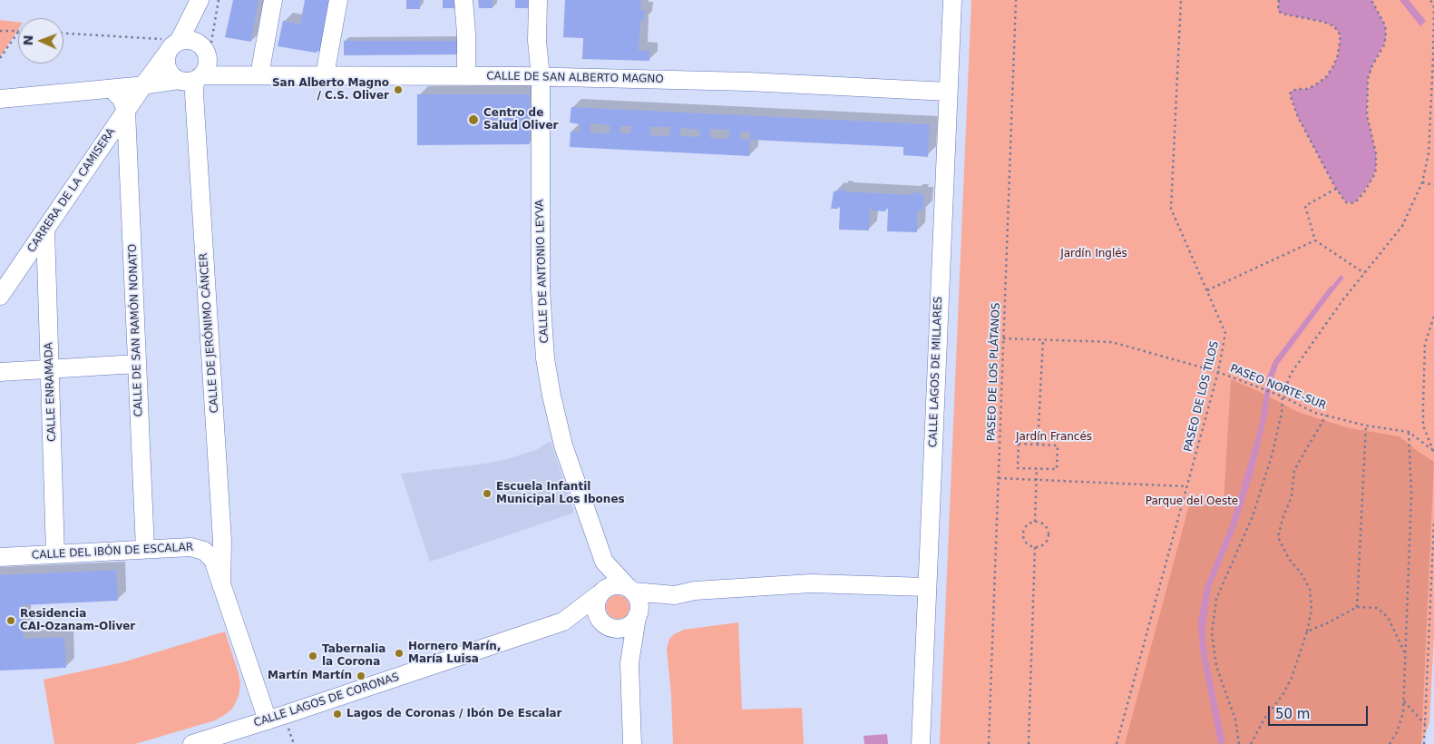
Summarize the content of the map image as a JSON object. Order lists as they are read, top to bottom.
{
  "streets": {
    "street": [
      "CALLE DE SAN ALBERTO MAGNO",
      "CARRERA DE LA CAMISERA",
      "CALLE DE ANTONIO LEYVA",
      "CALLE DE SAN RAMÓN NONATO",
      "CALLE DE JERÓNIMO CÁNCER",
      "CALLE LAGOS DE MILLARES",
      "CALLE ENRAMADA",
      "CALLE DEL IBÓN DE ESCALAR",
      "CALLE LAGOS DE CORONAS"
    ],
    "path": ["PASEO DE LOS PLÁTANOS", "PASEO NORTE-SUR", "PASEO DE LOS TILOS"]
  },
  "crossings": [
    ["CALLE DE SAN ALBERTO MAGNO", "CARRERA DE LA CAMISERA"],
    ["CALLE DE SAN ALBERTO MAGNO", "CALLE DE ANTONIO LEYVA"],
    ["CALLE DE SAN ALBERTO MAGNO", "CALLE DE JERÓNIMO CÁNCER"],
    ["CALLE DE SAN ALBERTO MAGNO", "CALLE LAGOS DE MILLARES"],
    ["CARRERA DE LA CAMISERA", "CALLE DE SAN RAMÓN NONATO"],
    ["CARRERA DE LA CAMISERA", "CALLE DE JERÓNIMO CÁNCER"],
    ["CARRERA DE LA CAMISERA", "CALLE ENRAMADA"],
    ["CALLE DE ANTONIO LEYVA", "CALLE LAGOS DE CORONAS"],
    ["CALLE DE SAN RAMÓN NONATO", "CALLE DEL IBÓN DE ESCALAR"],
    ["CALLE DE JERÓNIMO CÁNCER", "CALLE DEL IBÓN DE ESCALAR"],
    ["PASEO DE LOS PLÁTANOS", "PASEO NORTE-SUR"],
    ["PASEO NORTE-SUR", "PASEO DE LOS TILOS"],
    ["CALLE ENRAMADA", "CALLE DEL IBÓN DE ESCALAR"],
    ["CALLE DEL IBÓN DE ESCALAR", "CALLE LAGOS DE CORONAS"]
  ],
  "parks": ["Jardín Inglés", "Jardín Francés", "Parque del Oeste"],
  "places": [
    "San Alberto Magno / C.S. Oliver",
    "Centro de Salud Oliver",
    "Escuela Infantil Municipal Los Ibones",
    "Residencia CAI-Ozanam-Oliver",
    "Hornero Marín, María Luisa",
    "Tabernalia la Corona",
    "Martín Martín",
    "Lagos de Coronas / Ibón De Escalar"
  ],
  "scale_bar": "50 m",
  "north": "left"
}
